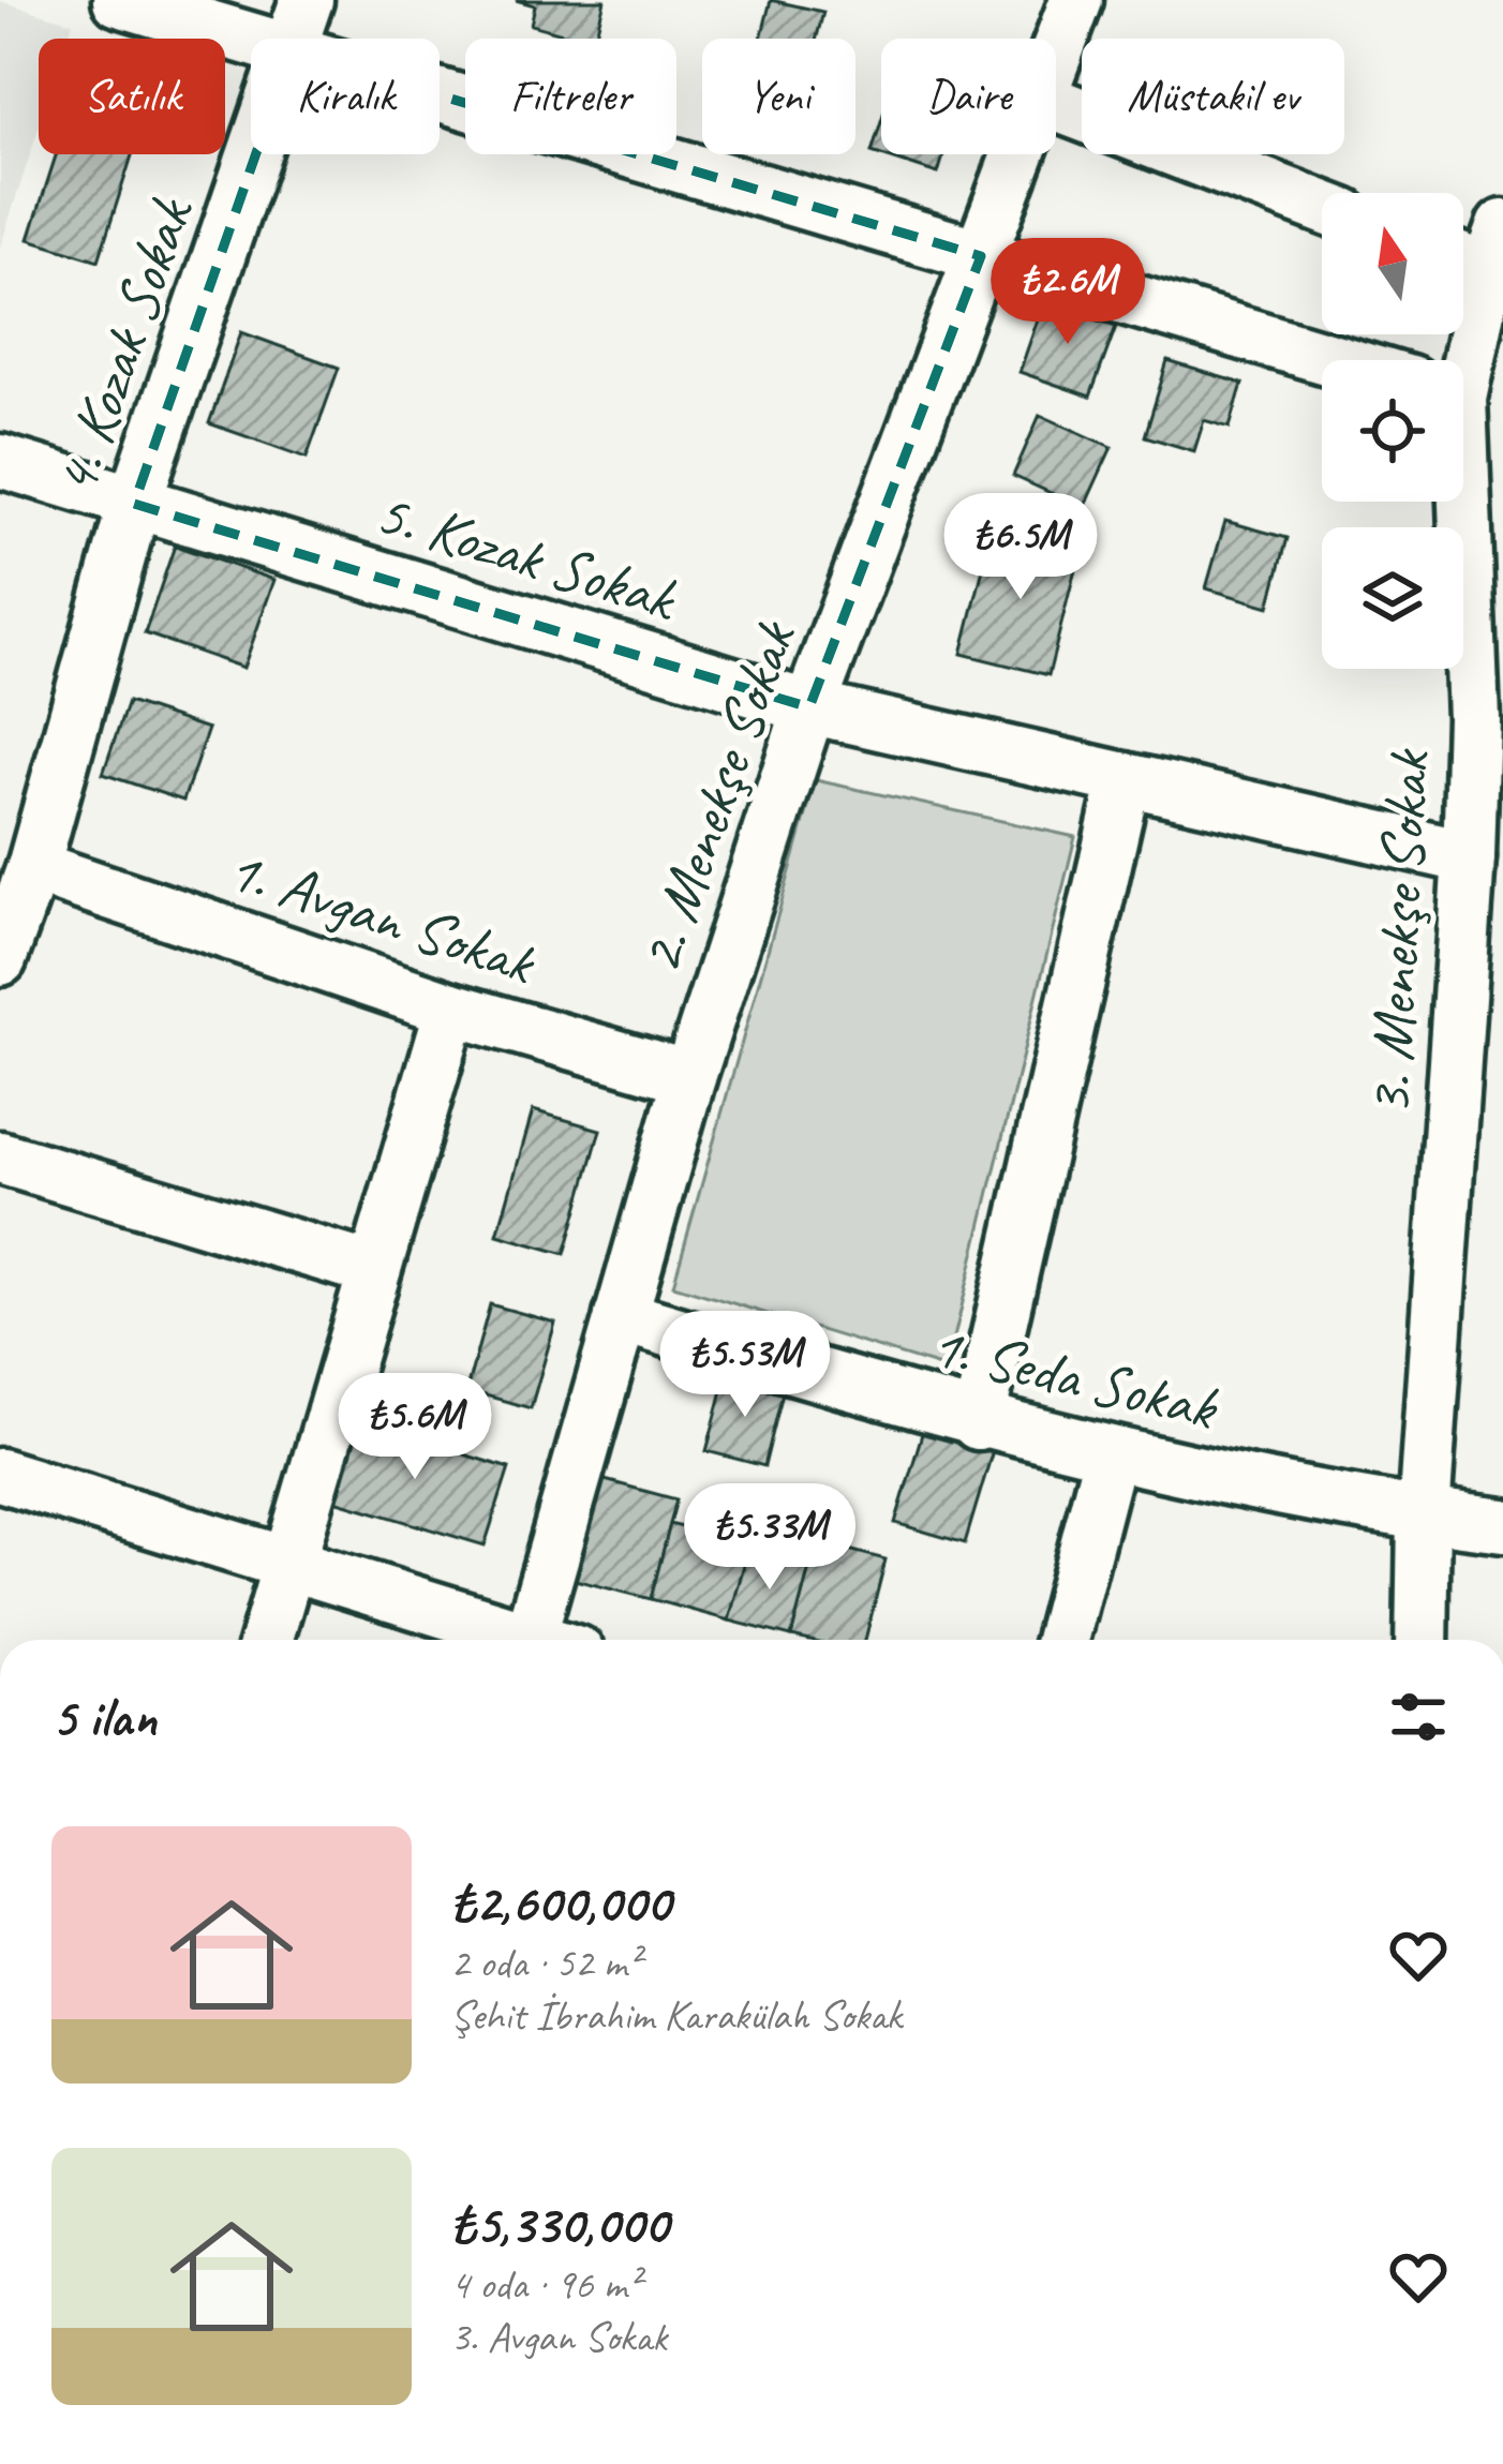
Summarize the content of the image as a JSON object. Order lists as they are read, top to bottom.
{
  "streets": {
    "street": [
      "4. Kozak Sokak",
      "5. Kozak Sokak",
      "2. Menekşe Sokak",
      "1. Avgan Sokak",
      "3. Menekşe Sokak",
      "1. Seda Sokak"
    ]
  },
  "crossings": [
    ["4. Kozak Sokak", "5. Kozak Sokak"],
    ["4. Kozak Sokak", "1. Avgan Sokak"],
    ["5. Kozak Sokak", "2. Menekşe Sokak"],
    ["5. Kozak Sokak", "3. Menekşe Sokak"],
    ["2. Menekşe Sokak", "1. Avgan Sokak"],
    ["2. Menekşe Sokak", "1. Seda Sokak"],
    ["3. Menekşe Sokak", "1. Seda Sokak"]
  ],
  "north": "top",
  "page": {
    "chip": [
      "Satılık",
      "Kiralık",
      "Filtreler",
      "Yeni",
      "Daire",
      "Müstakil ev"
    ],
    "price": [
      "₺2.6M",
      "₺6.5M",
      "₺5.53M",
      "₺5.6M",
      "₺5.33M"
    ],
    "heading": "5 ilan",
    "list": [
      {
        "name": "₺2,600,000",
        "note": "2 oda · 52 m² · Şehit İbrahim Karakülah Sokak"
      },
      {
        "name": "₺5,330,000",
        "note": "4 oda · 96 m² · 3. Avgan Sokak"
      }
    ]
  }
}
